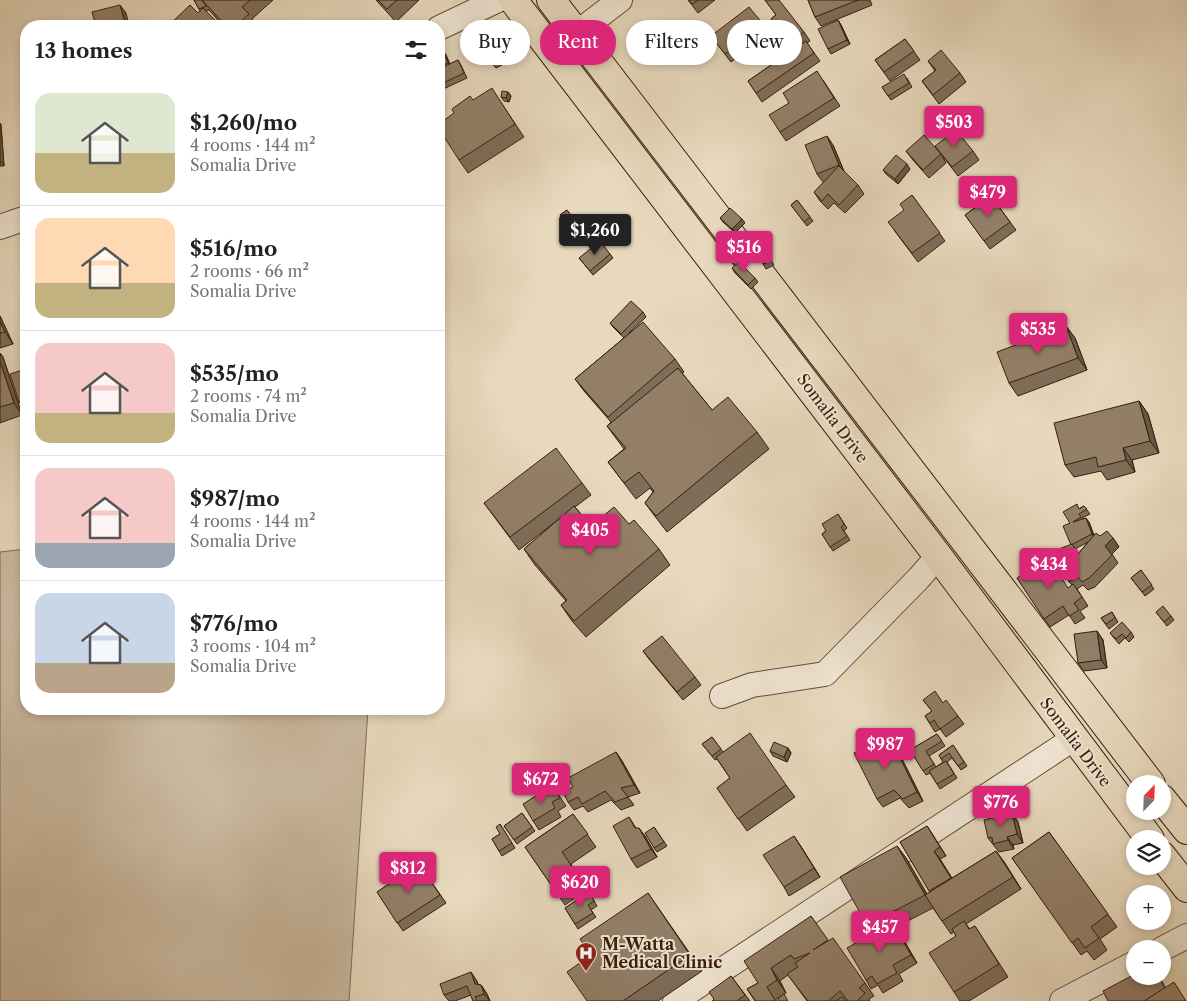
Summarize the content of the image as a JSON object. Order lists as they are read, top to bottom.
{
  "streets": {
    "main road": ["Somalia Drive"]
  },
  "places": {
    "hospital": ["M-Watta Medical Clinic"]
  },
  "north": "top right",
  "page": {
    "chip": [
      "Buy",
      "Rent",
      "Filters",
      "New"
    ],
    "heading": "13 homes",
    "list": [
      {
        "name": "$1,260/mo",
        "note": "4 rooms · 144 m² · Somalia Drive"
      },
      {
        "name": "$516/mo",
        "note": "2 rooms · 66 m² · Somalia Drive"
      },
      {
        "name": "$535/mo",
        "note": "2 rooms · 74 m² · Somalia Drive"
      },
      {
        "name": "$987/mo",
        "note": "4 rooms · 144 m² · Somalia Drive"
      },
      {
        "name": "$776/mo",
        "note": "3 rooms · 104 m² · Somalia Drive"
      }
    ],
    "price": [
      "$503",
      "$479",
      "$1,260",
      "$516",
      "$535",
      "$405",
      "$434",
      "$987",
      "$672",
      "$776",
      "$812",
      "$620",
      "$457"
    ],
    "map_buttons": ["+", "−"]
  }
}
